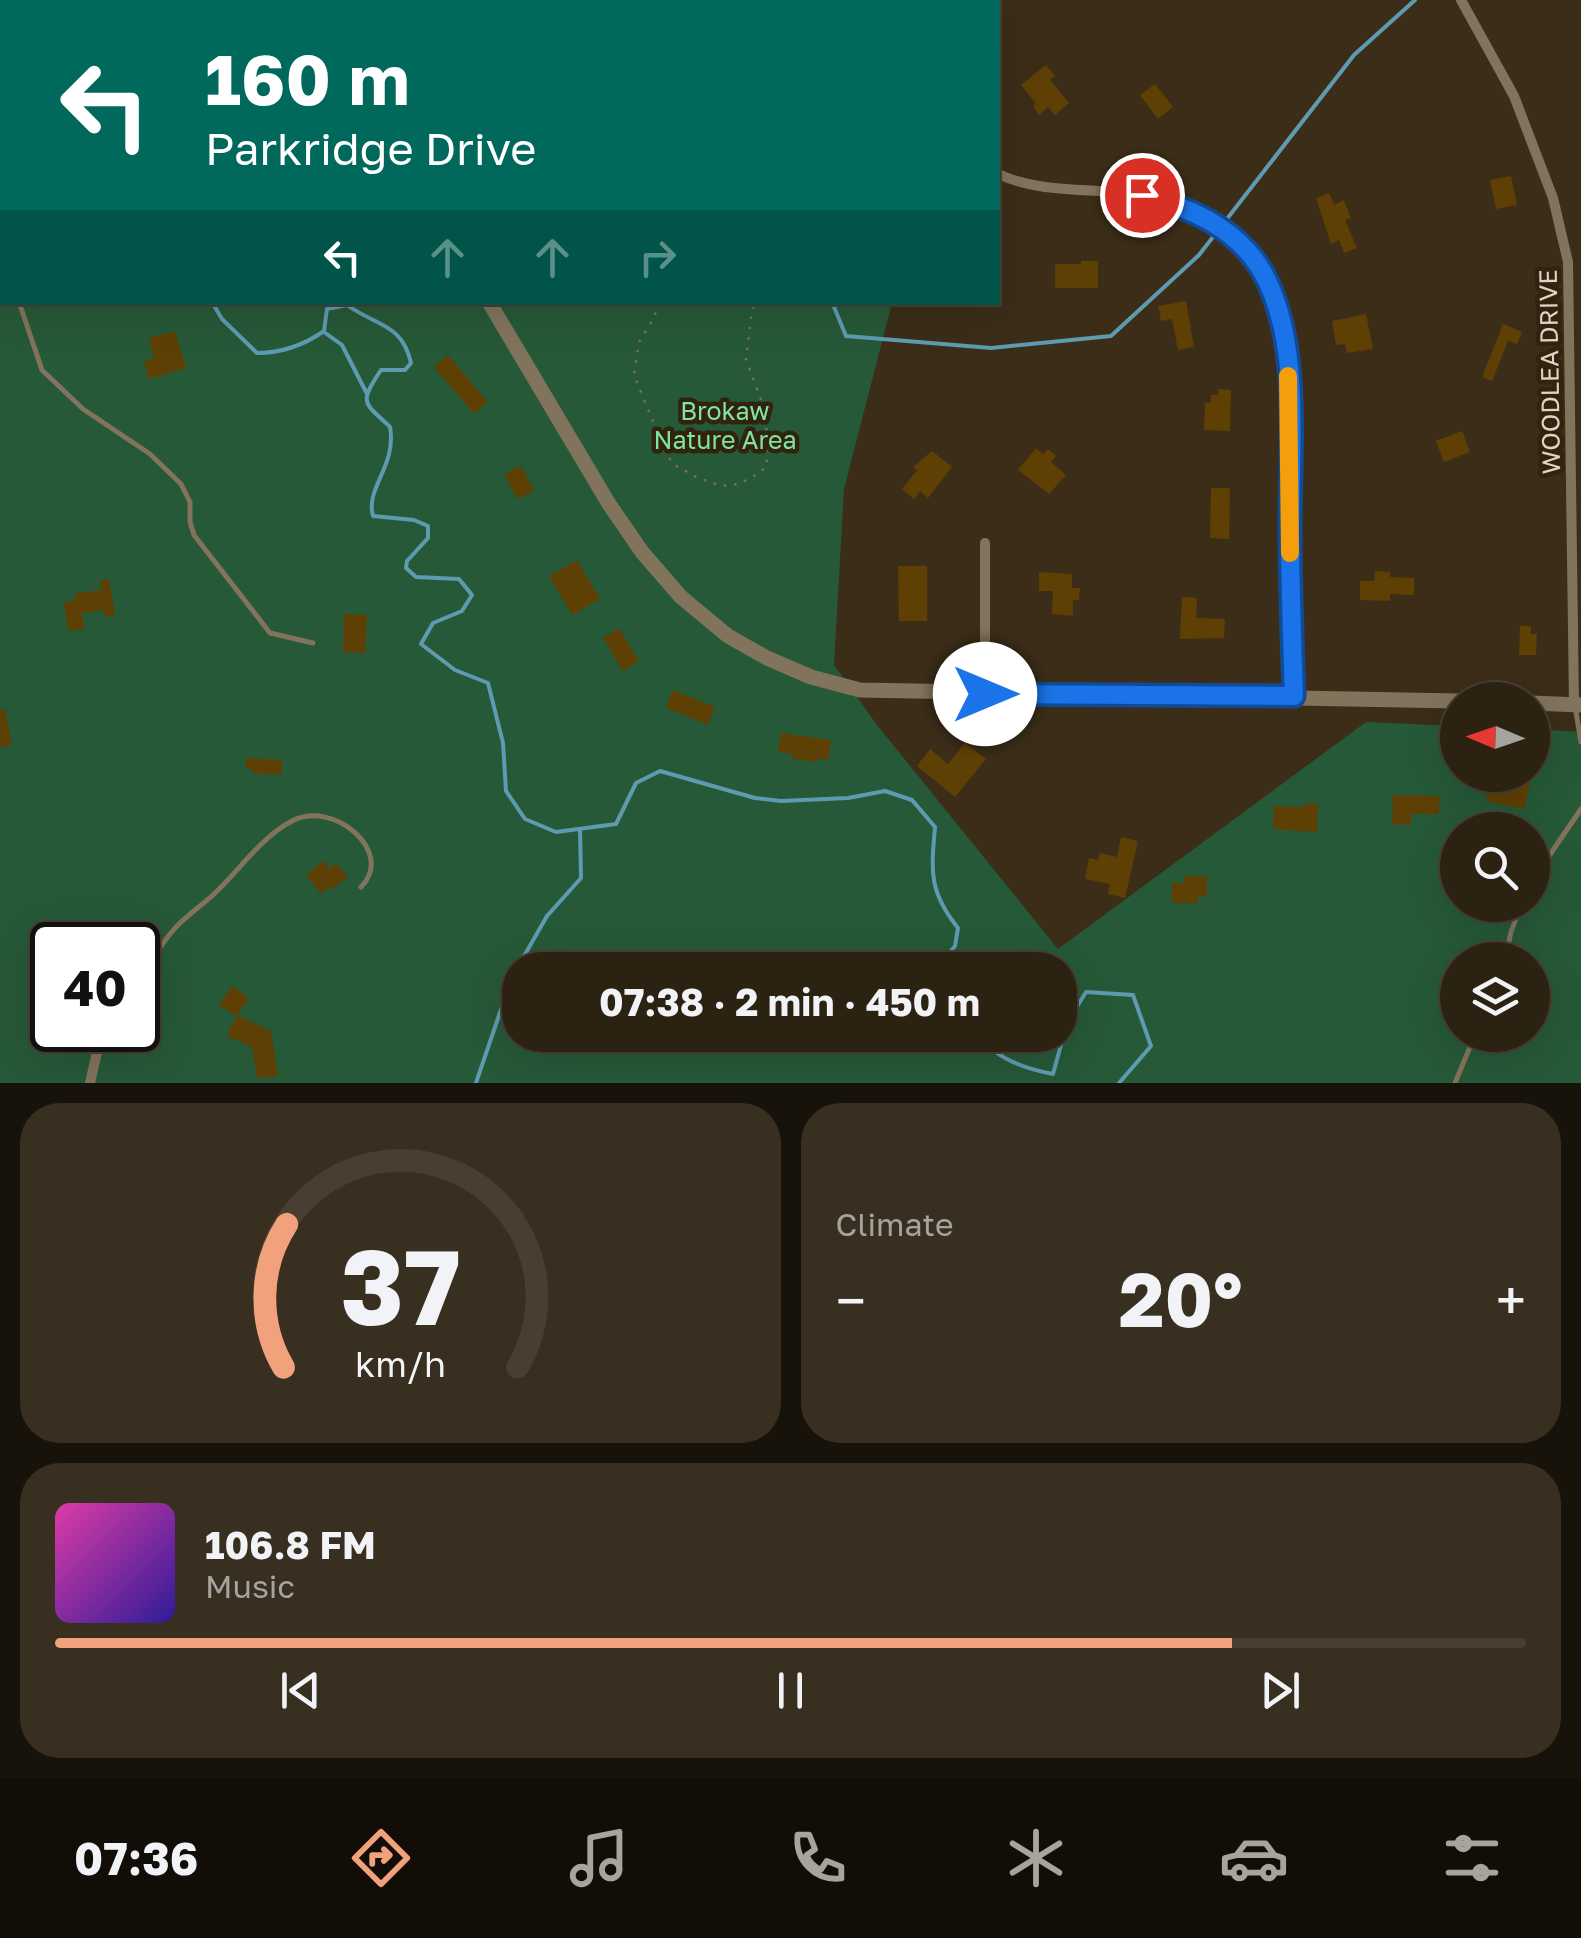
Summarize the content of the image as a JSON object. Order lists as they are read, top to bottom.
{
  "streets": {
    "street": ["WOODLEA DRIVE"]
  },
  "parks": ["Brokaw Nature Area"],
  "north": "left",
  "page": {
    "turn": ["160 m", "Parkridge Drive"],
    "limit": "40",
    "trip": "07:38 · 2 min · 450 m",
    "tile": "Climate",
    "heat": ["−", "20°", "+"],
    "song": ["106.8 FM", "Music"],
    "tabs": "07:36",
    "gauge": ["37", "km/h"]
  }
}
